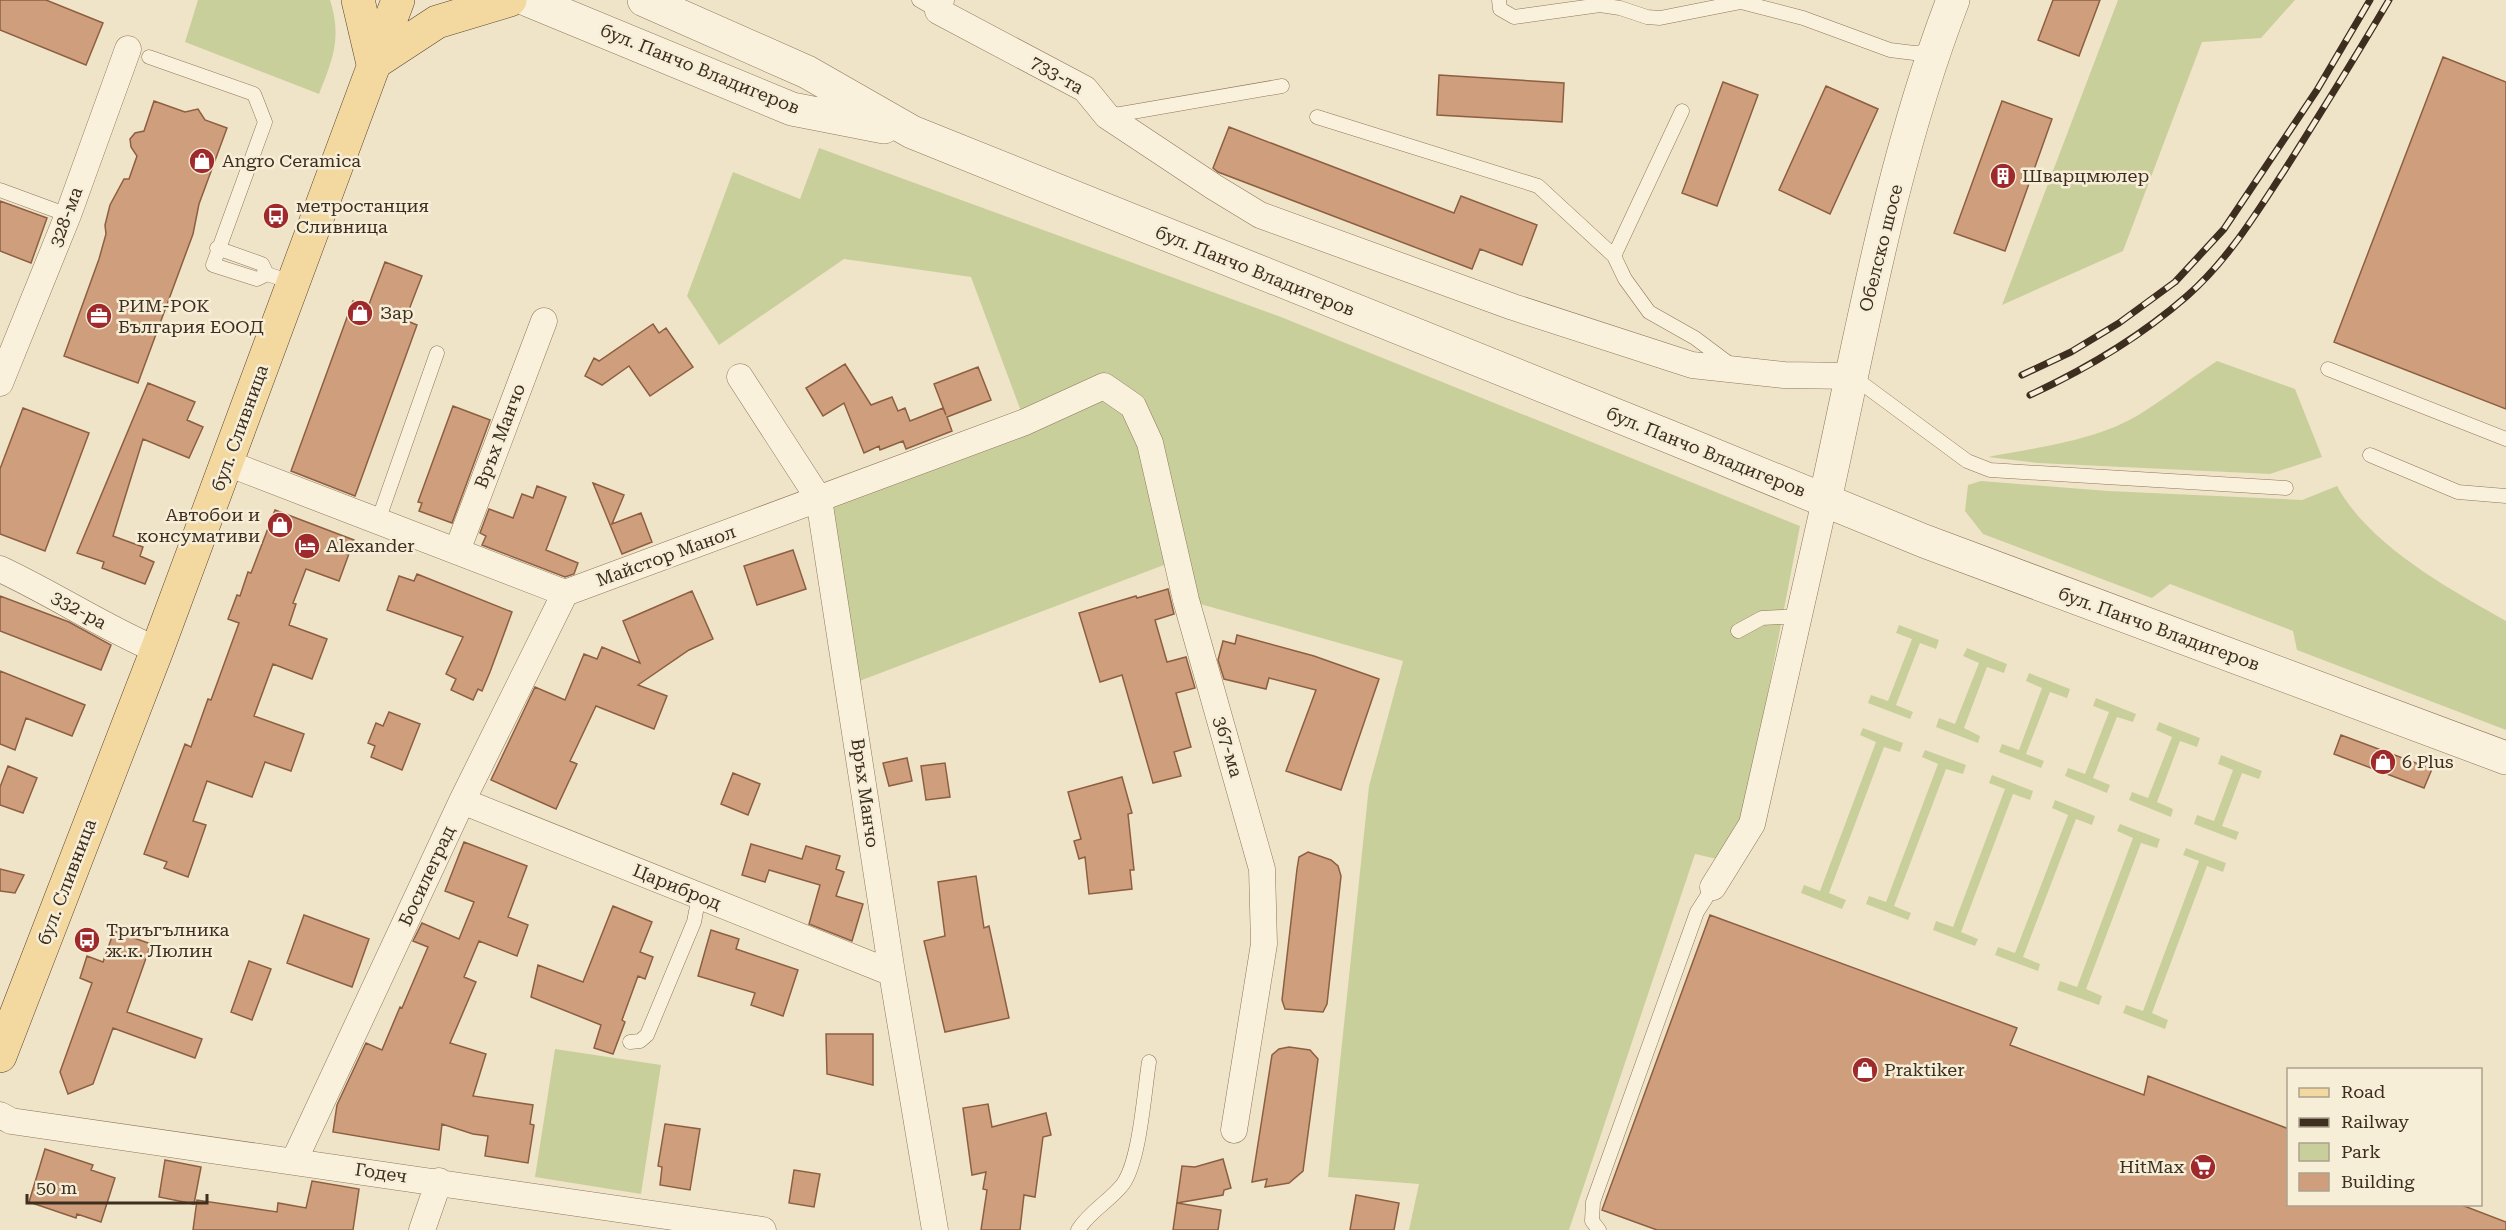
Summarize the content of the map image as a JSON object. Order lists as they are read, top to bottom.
{
  "streets": {
    "main road": ["бул. Сливница"],
    "street": [
      "бул. Панчо Владигеров",
      "733-та",
      "328-ма",
      "Обелско шосе",
      "Връх Манчо",
      "Майстор Манол",
      "332-ра",
      "367-ма",
      "Босилеград",
      "Цариброд",
      "Годеч"
    ]
  },
  "crossings": [
    ["бул. Панчо Владигеров", "Обелско шосе"],
    ["733-та", "Обелско шосе"],
    ["бул. Сливница", "332-ра"],
    ["Връх Манчо", "Майстор Манол"],
    ["Връх Манчо", "Цариброд"],
    ["Майстор Манол", "367-ма"],
    ["Майстор Манол", "Босилеград"],
    ["Босилеград", "Цариброд"],
    ["Босилеград", "Годеч"]
  ],
  "places": {
    "shop": [
      "Angro Ceramica",
      "Зар",
      "Автобои и консумативи",
      "6 Plus",
      "Praktiker"
    ],
    "building": ["Шварцмюлер"],
    "bus stop": ["метростанция Сливница", "Триъгълника ж.к. Люлин"],
    "office": ["РИМ-РОК България ЕООД"],
    "hotel": ["Alexander"],
    "supermarket": ["HitMax"]
  },
  "legend": [
    "Road",
    "Railway",
    "Park",
    "Building"
  ],
  "scale_bar": "50 m"
}
